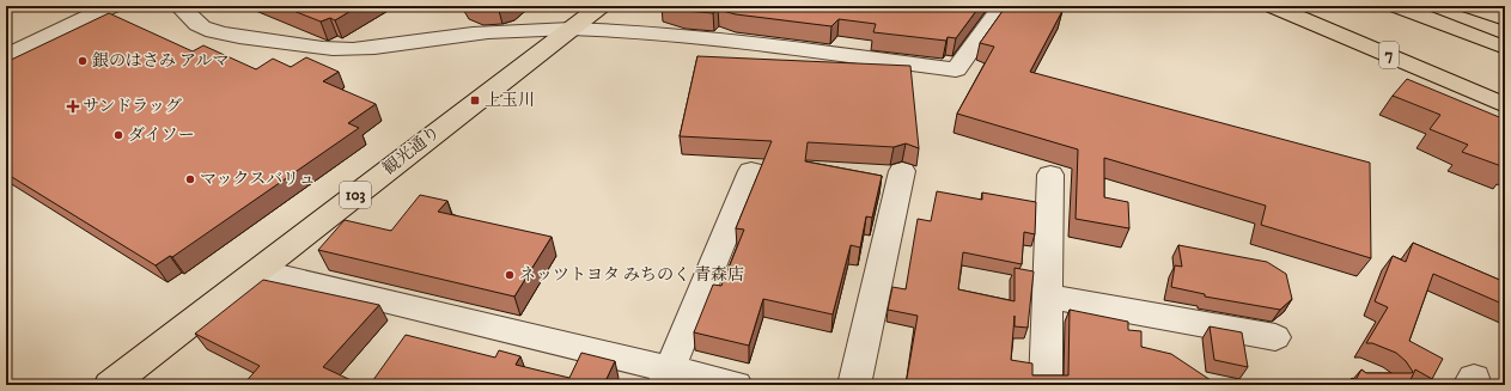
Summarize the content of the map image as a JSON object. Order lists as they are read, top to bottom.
{
  "streets": {
    "highway": ["7", "観光通り", "103"]
  },
  "places": {
    "other": [
      "銀のはさみ アルマ",
      "ダイソー",
      "マックスバリュ",
      "ネッツトヨタ みちのく 青森店"
    ],
    "transit": ["上玉川"],
    "health": ["サンドラッグ"]
  }
}
